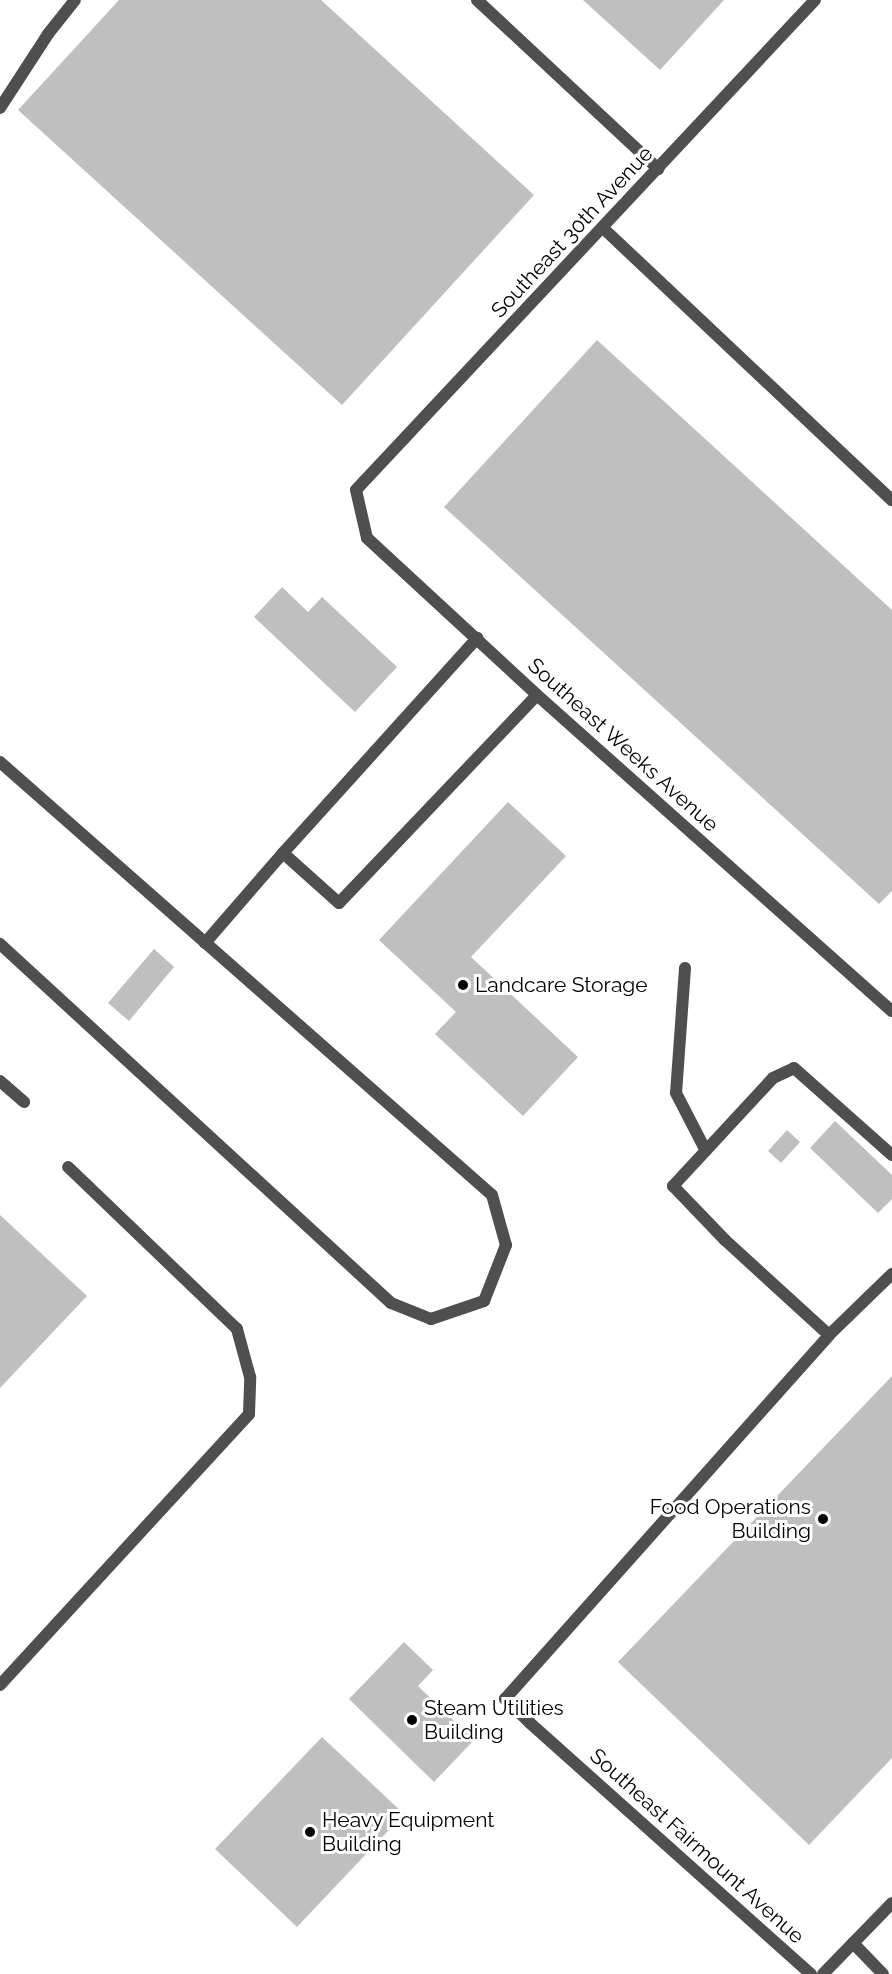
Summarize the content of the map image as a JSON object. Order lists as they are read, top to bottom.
{
  "streets": {
    "street": ["Southeast 30th Avenue", "Southeast Weeks Avenue", "Southeast Fairmount Avenue"]
  },
  "crossings": [
    ["Southeast 30th Avenue", "Southeast Weeks Avenue"]
  ],
  "places": [
    "Landcare Storage",
    "Food Operations Building",
    "Steam Utilities Building",
    "Heavy Equipment Building"
  ]
}
